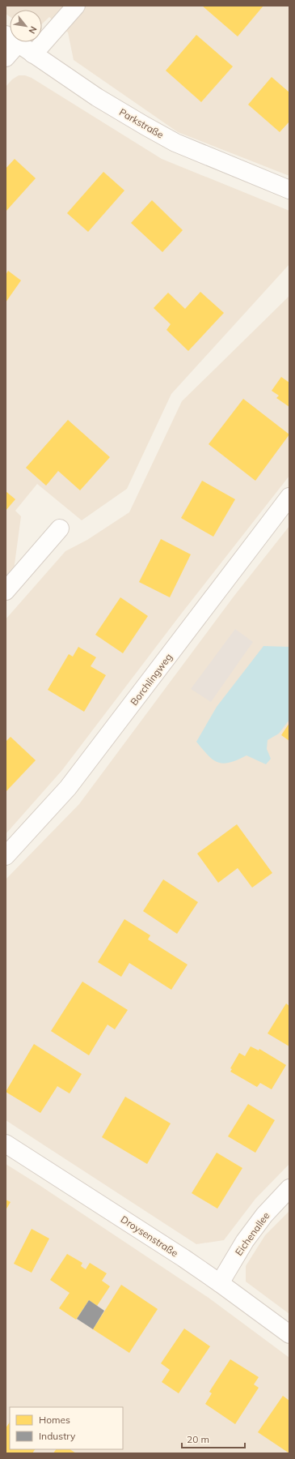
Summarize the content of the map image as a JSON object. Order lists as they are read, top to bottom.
{
  "streets": {
    "street": [
      "Parkstraße",
      "Borchlingweg",
      "Eichenallee",
      "Droysenstraße"
    ]
  },
  "crossings": [
    ["Eichenallee", "Droysenstraße"]
  ],
  "legend": ["Homes", "Industry"],
  "scale_bar": "20 m",
  "north": "bottom right"
}
